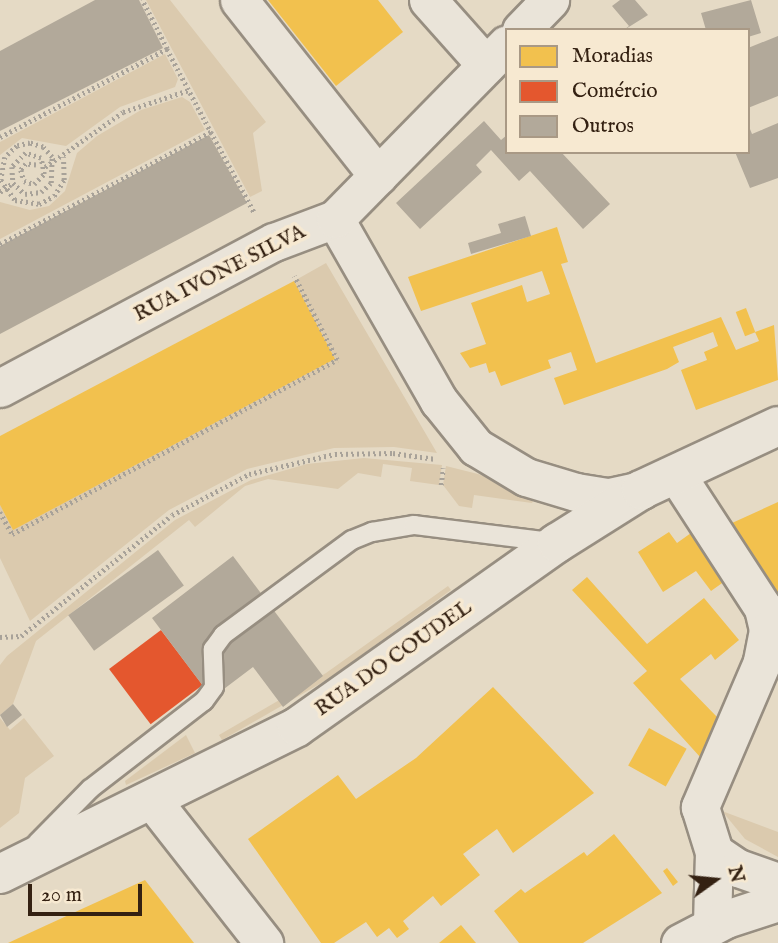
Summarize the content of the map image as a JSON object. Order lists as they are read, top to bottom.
{
  "streets": {
    "street": ["RUA IVONE SILVA", "RUA DO COUDEL"]
  },
  "legend": ["Moradias", "Comércio", "Outros"],
  "scale_bar": "20 m",
  "north": "right"
}
